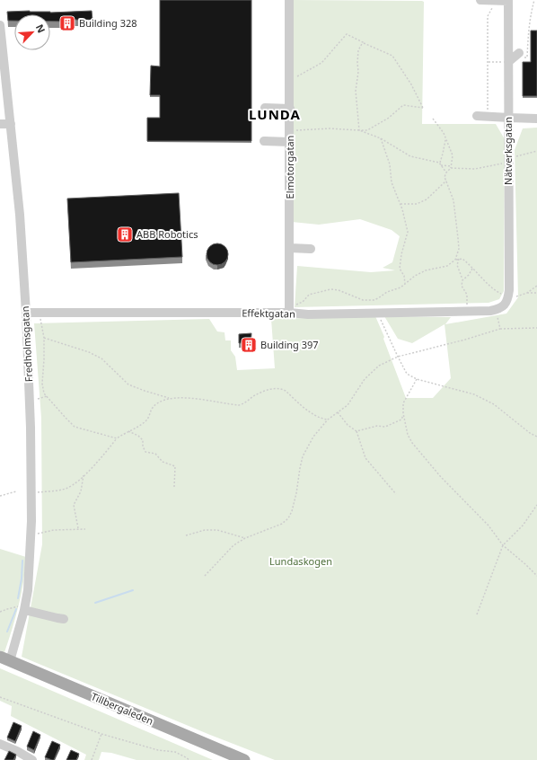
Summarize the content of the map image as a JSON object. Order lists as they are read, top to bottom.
{
  "streets": {
    "main road": ["Tillbergaleden"],
    "street": [
      "Nätverksgatan",
      "Elmotorgatan",
      "Effektgatan",
      "Fredholmsgatan"
    ]
  },
  "crossings": [
    ["Elmotorgatan", "Effektgatan"],
    ["Effektgatan", "Fredholmsgatan"],
    ["Fredholmsgatan", "Tillbergaleden"]
  ],
  "districts": ["LUNDA"],
  "parks": ["Lundaskogen"],
  "places": {
    "building": ["Building 328", "ABB Robotics", "Building 397"]
  },
  "north": "top right"
}
